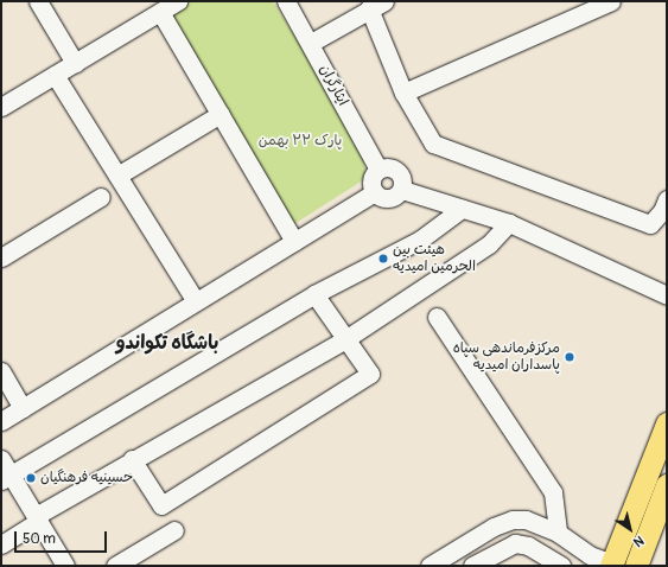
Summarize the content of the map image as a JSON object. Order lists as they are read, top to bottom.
{
  "streets": {
    "street": ["ایثارگران"]
  },
  "districts": ["باشگاه تکواندو"],
  "parks": ["پارک ۲۲ بهمن"],
  "places": ["هیئت بین الحرمین امیدیه", "مرکزفرماندهی سپاه پاسداران امیدیه", "حسینیه فرهنگیان"],
  "scale_bar": "50 m",
  "north": "bottom right"
}
